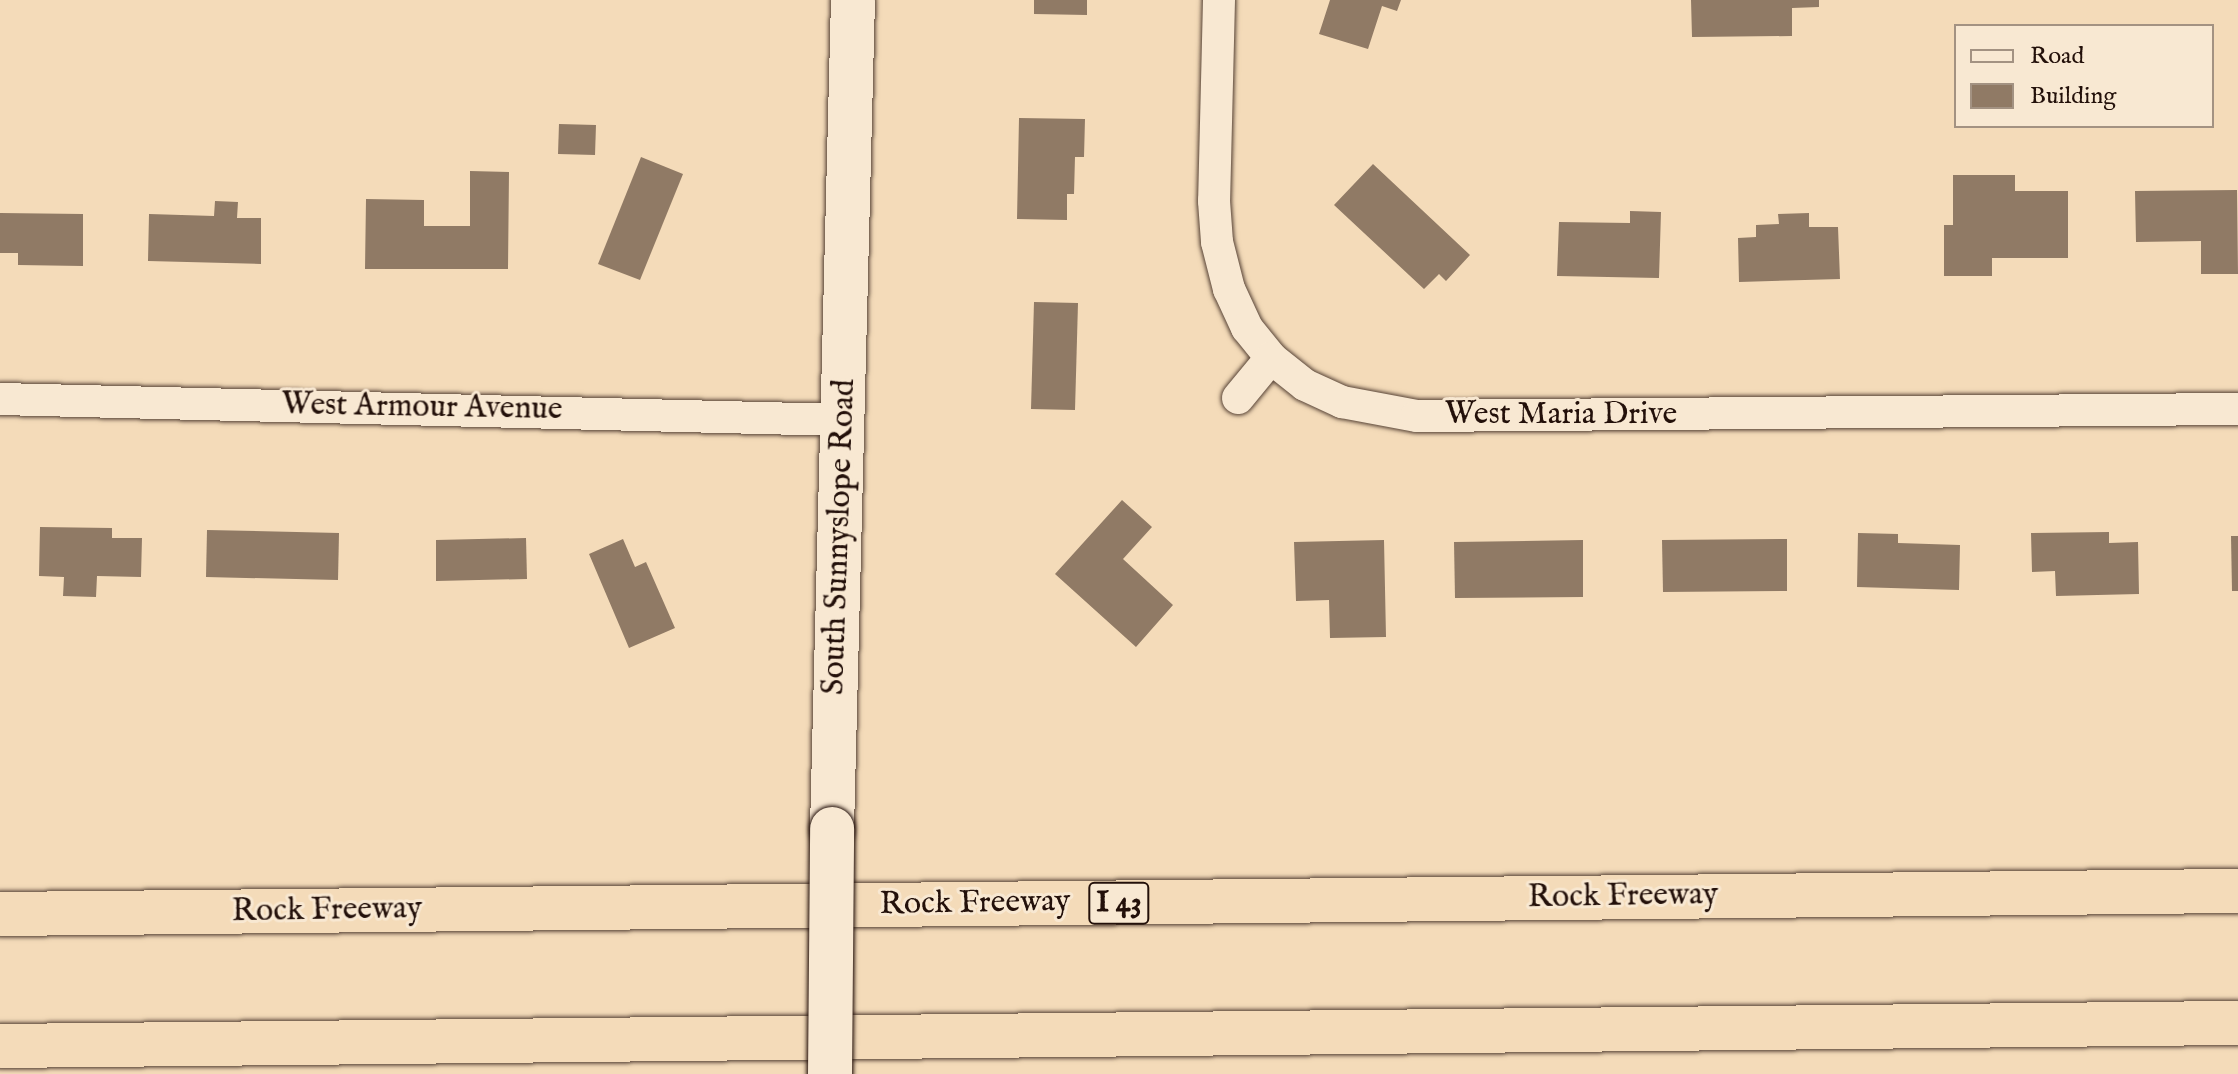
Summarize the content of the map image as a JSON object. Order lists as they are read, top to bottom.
{
  "streets": {
    "highway": ["Rock Freeway", "I 43"],
    "street": ["West Armour Avenue", "West Maria Drive", "South Sunnyslope Road"]
  },
  "crossings": [
    ["West Armour Avenue", "South Sunnyslope Road"]
  ],
  "legend": ["Road", "Building"]
}
